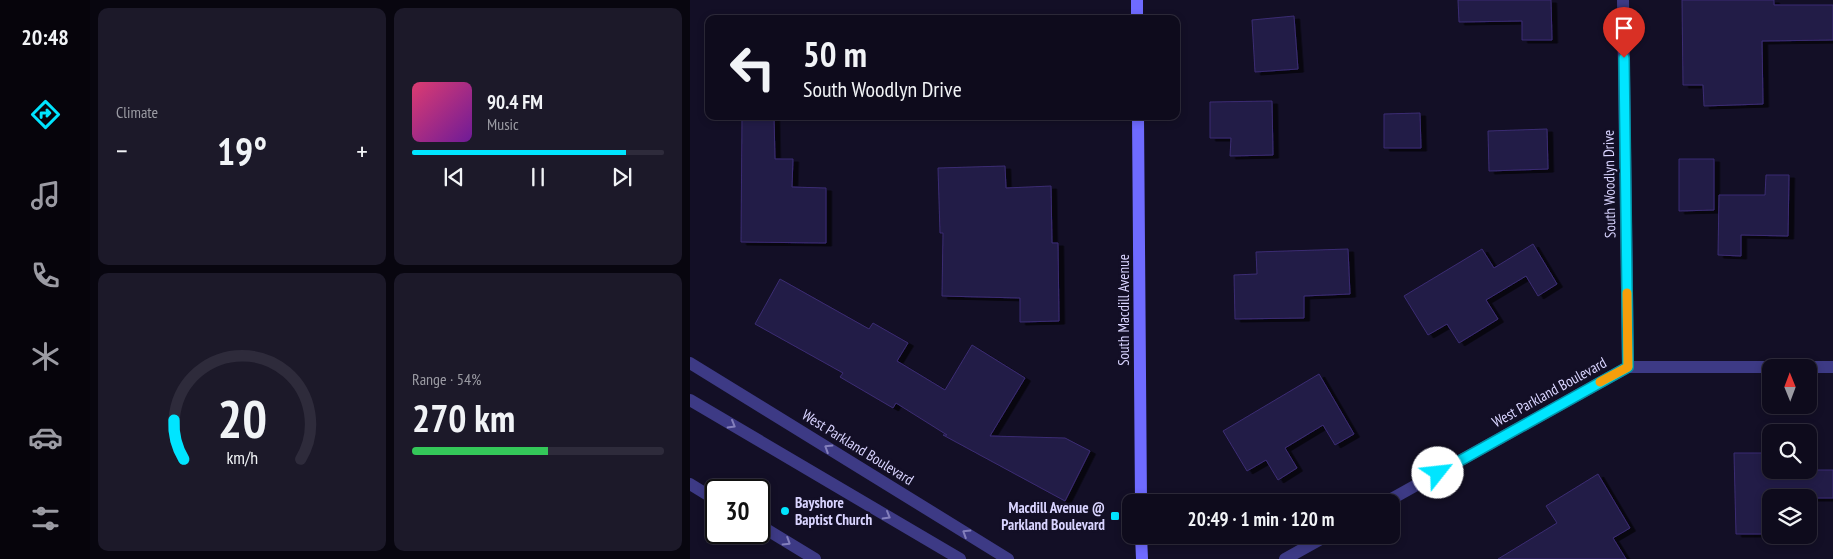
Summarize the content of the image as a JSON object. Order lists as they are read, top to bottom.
{
  "streets": {
    "street": ["South Woodlyn Drive", "South Macdill Avenue", "West Parkland Boulevard"]
  },
  "crossings": [
    ["South Woodlyn Drive", "West Parkland Boulevard"]
  ],
  "places": {
    "other": ["Bayshore Baptist Church"],
    "transit": ["Macdill Avenue @ Parkland Boulevard"]
  },
  "north": "top",
  "page": {
    "tabs": "20:48",
    "tile": [
      "Climate",
      ["Range · 54%", "270 km"]
    ],
    "turn": ["50 m", "South Woodlyn Drive"],
    "song": ["90.4 FM", "Music"],
    "heat": ["−", "19°", "+"],
    "limit": "30",
    "trip": "20:49 · 1 min · 120 m",
    "gauge": ["20", "km/h"]
  }
}
